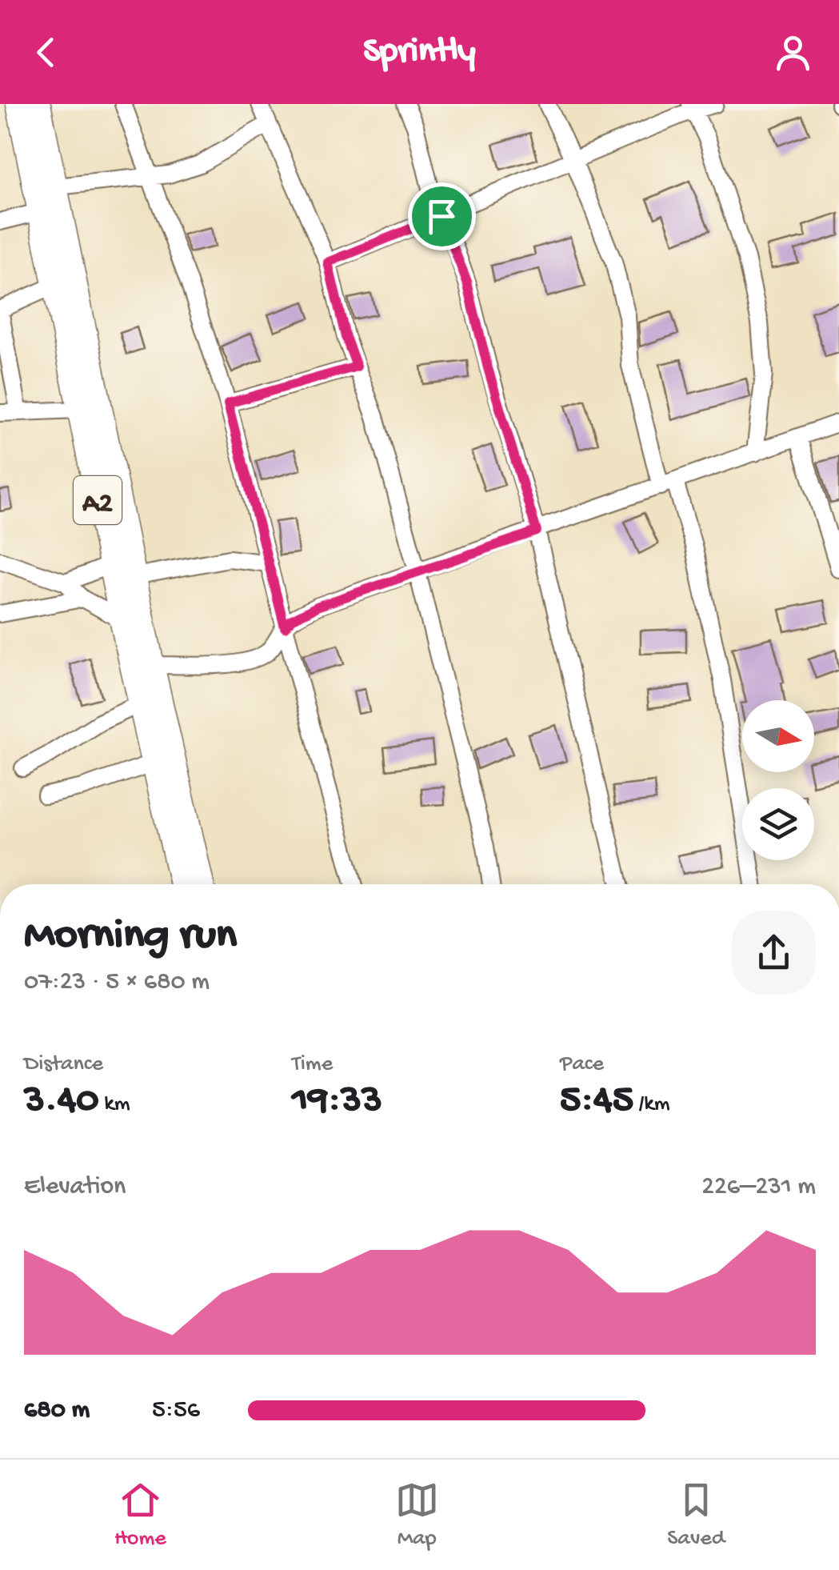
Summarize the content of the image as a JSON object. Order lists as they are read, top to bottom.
{
  "streets": {
    "highway": ["A2"]
  },
  "north": "right",
  "page": {
    "header": "Sprintly",
    "heading": ["Morning run", "07:23 · 5 × 680 m"],
    "stats": [
      ["Distance", "3.40 km"],
      ["Time", "19:33"],
      ["Pace", "5:45 /km"]
    ],
    "chart": ["Elevation", "226–231 m"],
    "list": [
      {
        "name": "680 m",
        "note": "5:56"
      }
    ],
    "tabs": ["Home", "Map", "Saved"]
  }
}
